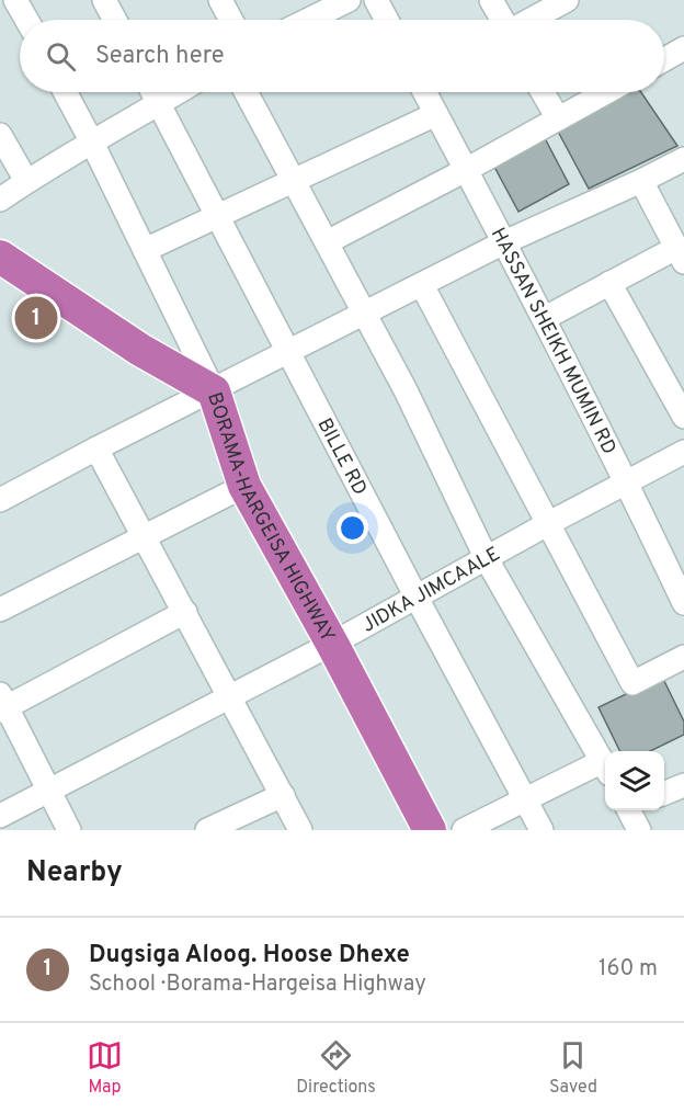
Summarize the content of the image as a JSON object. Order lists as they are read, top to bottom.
{
  "streets": {
    "highway": ["BORAMA-HARGEISA HIGHWAY"],
    "street": ["HASSAN SHEIKH MUMIN RD", "BILLE RD", "JIDKA JIMCAALE"]
  },
  "crossings": [
    ["HASSAN SHEIKH MUMIN RD", "JIDKA JIMCAALE"],
    ["BILLE RD", "JIDKA JIMCAALE"],
    ["BORAMA-HARGEISA HIGHWAY", "JIDKA JIMCAALE"]
  ],
  "page": {
    "search": "Search here",
    "pins": "1",
    "heading": "Nearby",
    "list": [
      {
        "mark": "1",
        "name": "Dugsiga Aloog. Hoose Dhexe",
        "note": "School · Borama-Hargeisa Highway",
        "value": "160 m"
      }
    ],
    "nav": ["Map", "Directions", "Saved"]
  }
}
